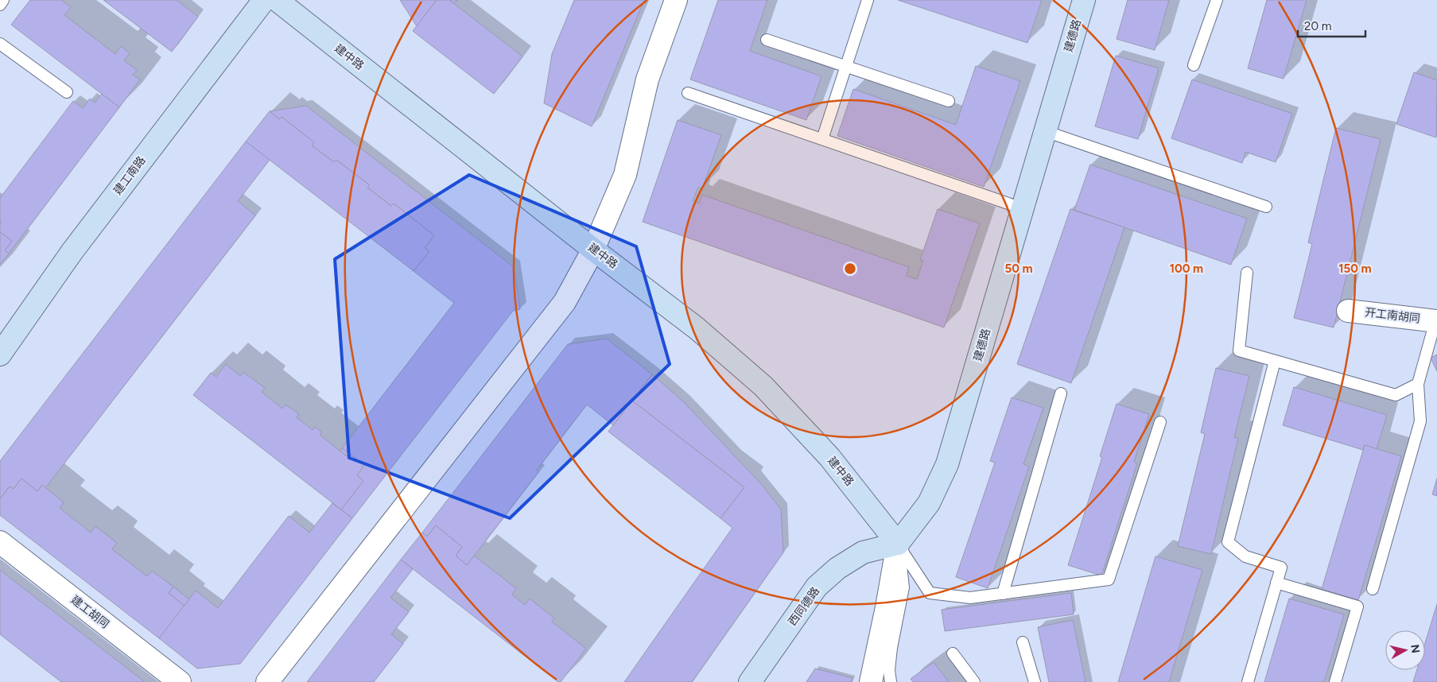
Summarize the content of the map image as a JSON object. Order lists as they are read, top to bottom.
{
  "streets": {
    "street": [
      "建德路",
      "建中路",
      "建工南路",
      "开工南胡同",
      "西同德路",
      "建工胡同"
    ]
  },
  "crossings": [
    ["建德路", "建中路"],
    ["建德路", "西同德路"],
    ["建中路", "西同德路"]
  ],
  "scale_bar": "20 m",
  "north": "right",
  "rings": ["50 m", "100 m", "150 m"]
}
